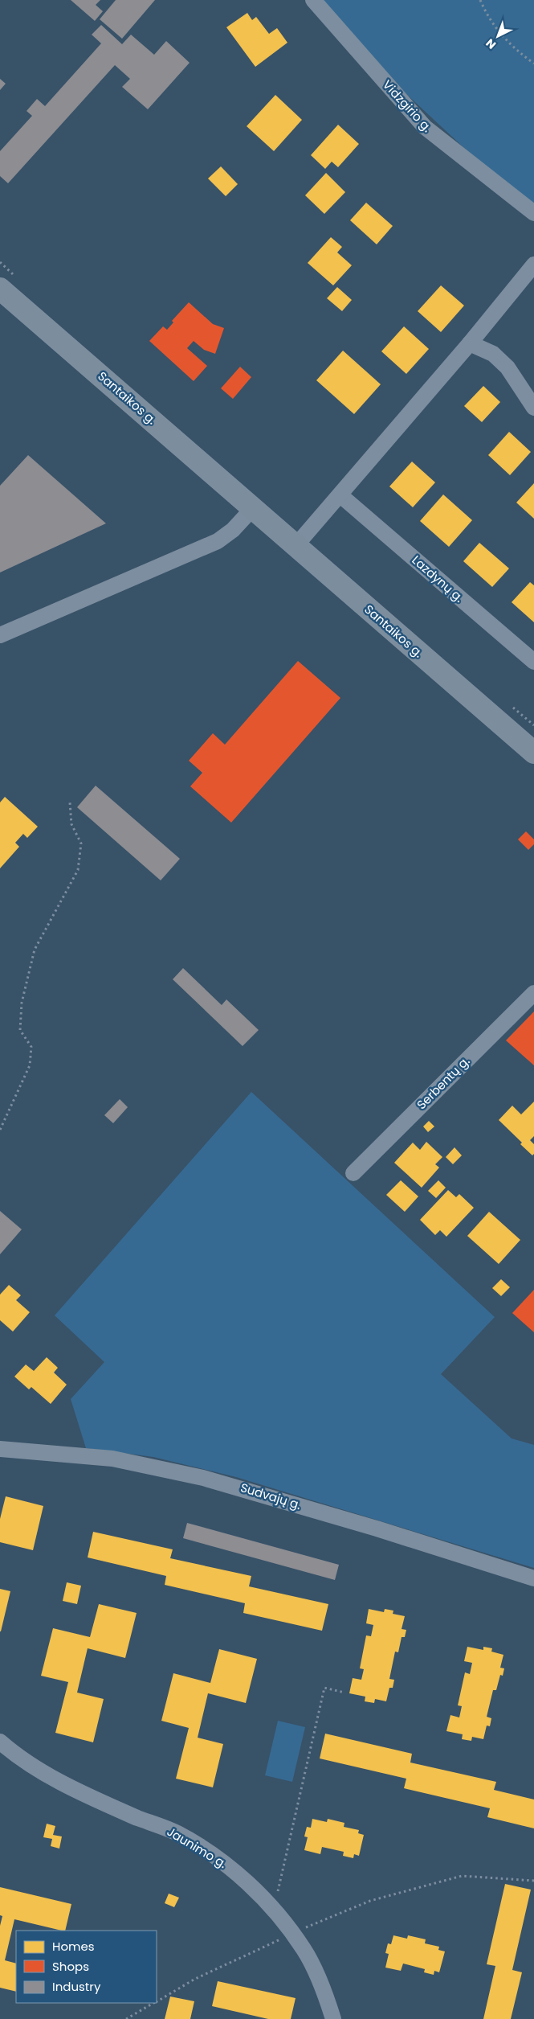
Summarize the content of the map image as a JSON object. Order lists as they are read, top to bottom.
{
  "streets": {
    "main road": ["Santaikos g."],
    "street": [
      "Vidzgirio g.",
      "Lazdynų g.",
      "Serbentų g.",
      "Sudvajų g.",
      "Jaunimo g."
    ]
  },
  "legend": ["Homes", "Shops", "Industry"],
  "north": "bottom left"
}
